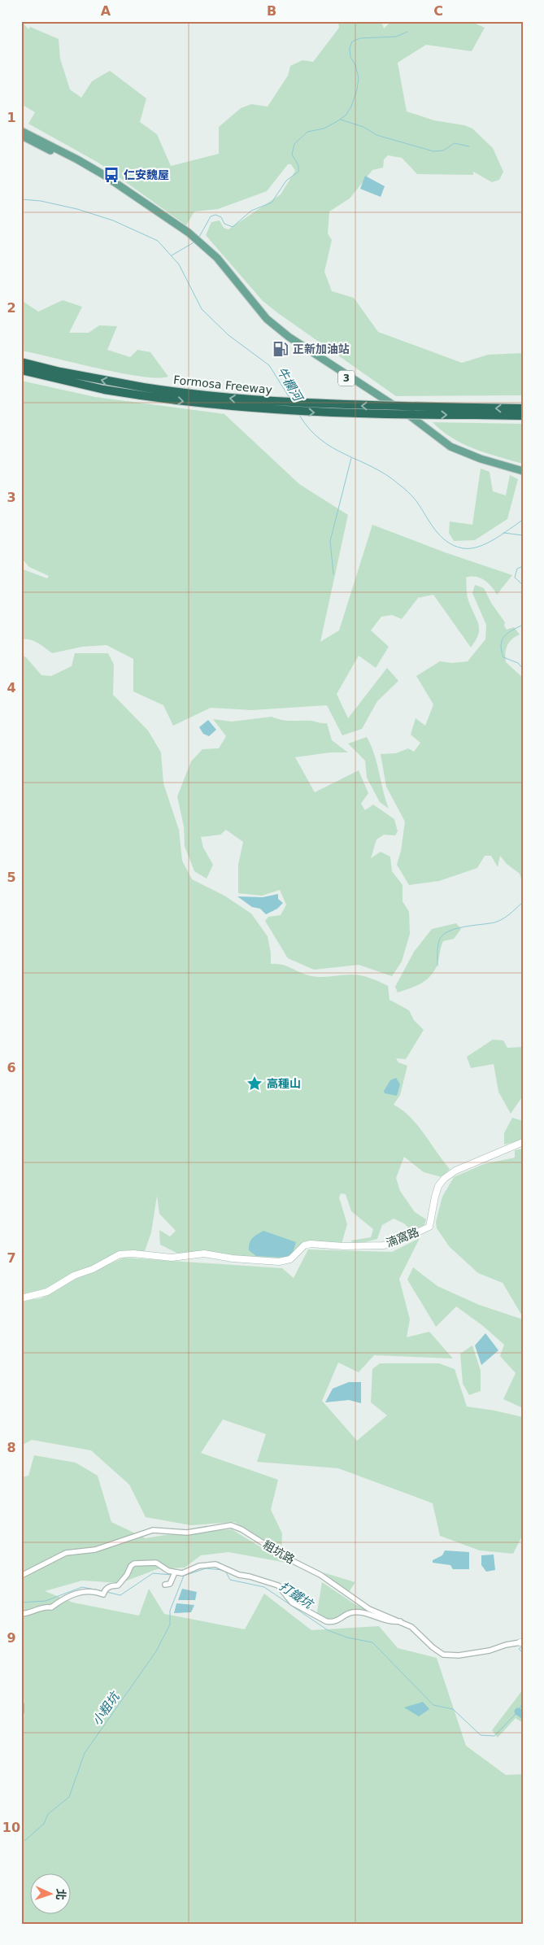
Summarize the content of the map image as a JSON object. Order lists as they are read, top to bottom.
{
  "streets": {
    "highway": ["Formosa Freeway"],
    "main road": ["3"],
    "street": ["湳窩路", "粗坑路"]
  },
  "water": ["牛欄河", "打鐵坑", "小粗坑"],
  "places": {
    "bus stop": ["仁安魏屋"],
    "fuel station": ["正新加油站"],
    "place": ["高種山"]
  },
  "north": "right",
  "grid": {
    "columns": ["A", "B", "C"],
    "rows": [
      "1",
      "2",
      "3",
      "4",
      "5",
      "6",
      "7",
      "8",
      "9",
      "10"
    ]
  }
}
